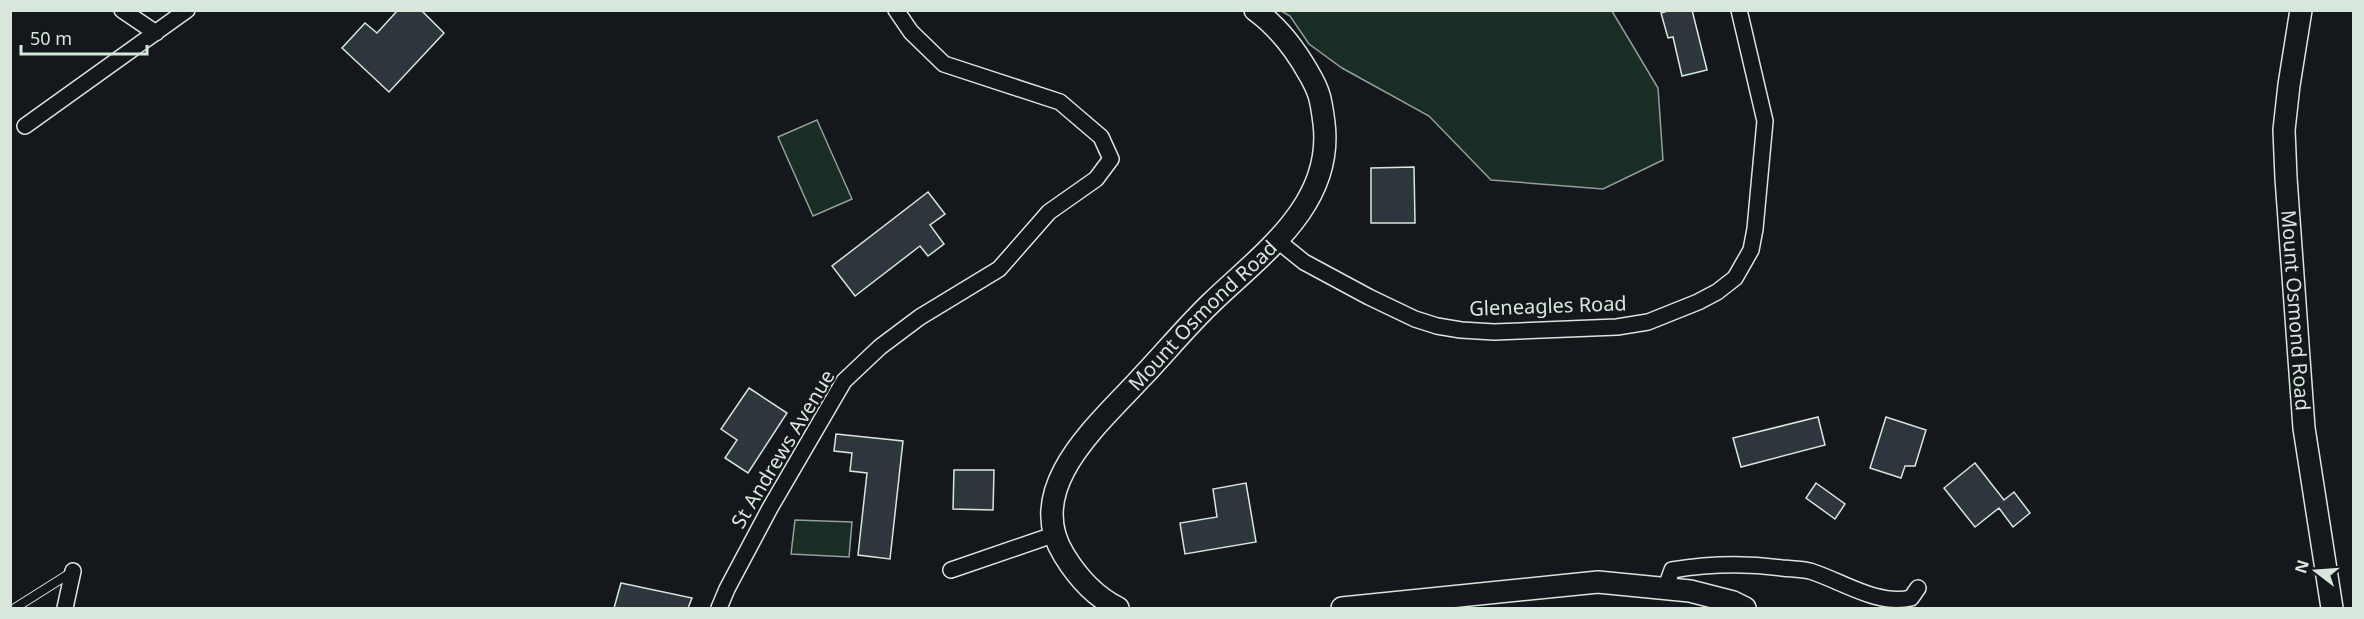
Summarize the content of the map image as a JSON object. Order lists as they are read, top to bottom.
{
  "streets": {
    "street": ["Gleneagles Road", "Mount Osmond Road", "St Andrews Avenue"]
  },
  "crossings": [
    ["Gleneagles Road", "Mount Osmond Road"]
  ],
  "scale_bar": "50 m",
  "north": "left"
}
